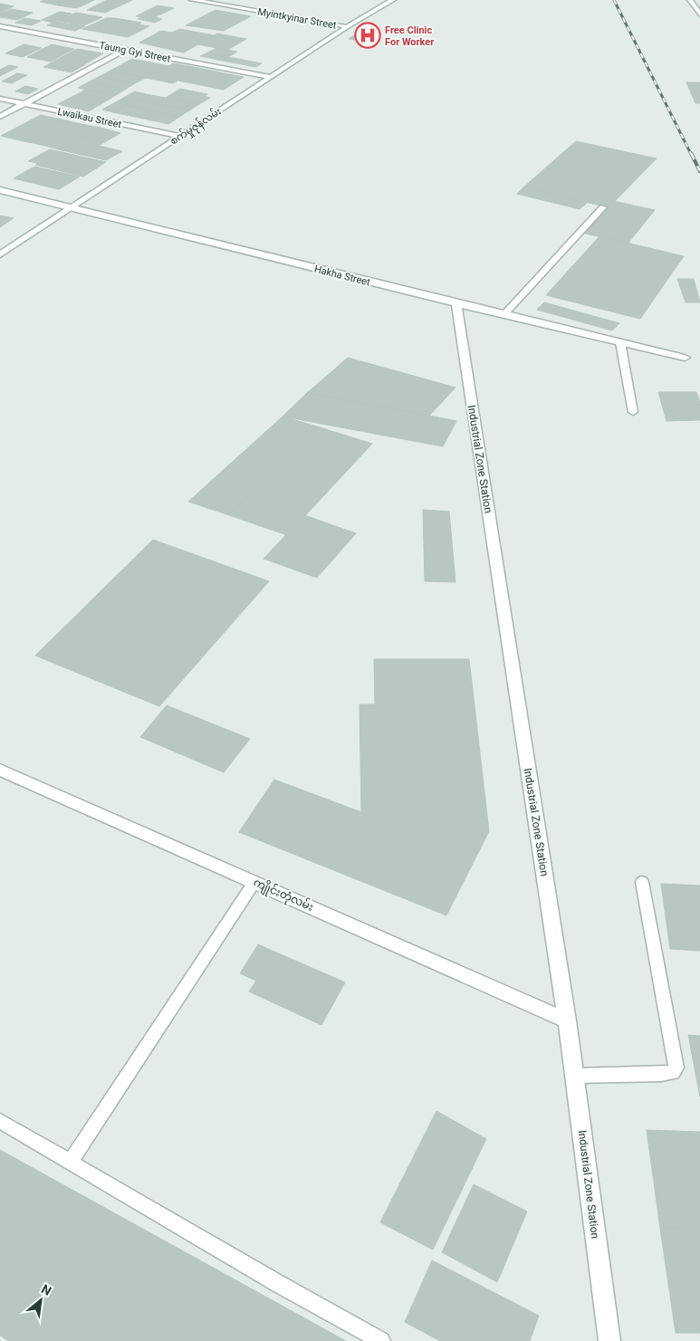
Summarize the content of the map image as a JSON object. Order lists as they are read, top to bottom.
{
  "streets": {
    "street": [
      "Myintkyinar Street",
      "Taung Gyi Street",
      "Lwaikau Street",
      "စက်မှုဇုန်လမ်း",
      "Hakha Street",
      "Industrial Zone Station",
      "ကျိုင်းတုံလမ်း"
    ]
  },
  "crossings": [
    ["Myintkyinar Street", "စက်မှုဇုန်လမ်း"],
    ["Taung Gyi Street", "စက်မှုဇုန်လမ်း"],
    ["Lwaikau Street", "စက်မှုဇုန်လမ်း"],
    ["စက်မှုဇုန်လမ်း", "Hakha Street"],
    ["Hakha Street", "Industrial Zone Station"],
    ["Industrial Zone Station", "ကျိုင်းတုံလမ်း"]
  ],
  "places": {
    "hospital": ["Free Clinic For Worker"]
  },
  "north": "top right"
}
